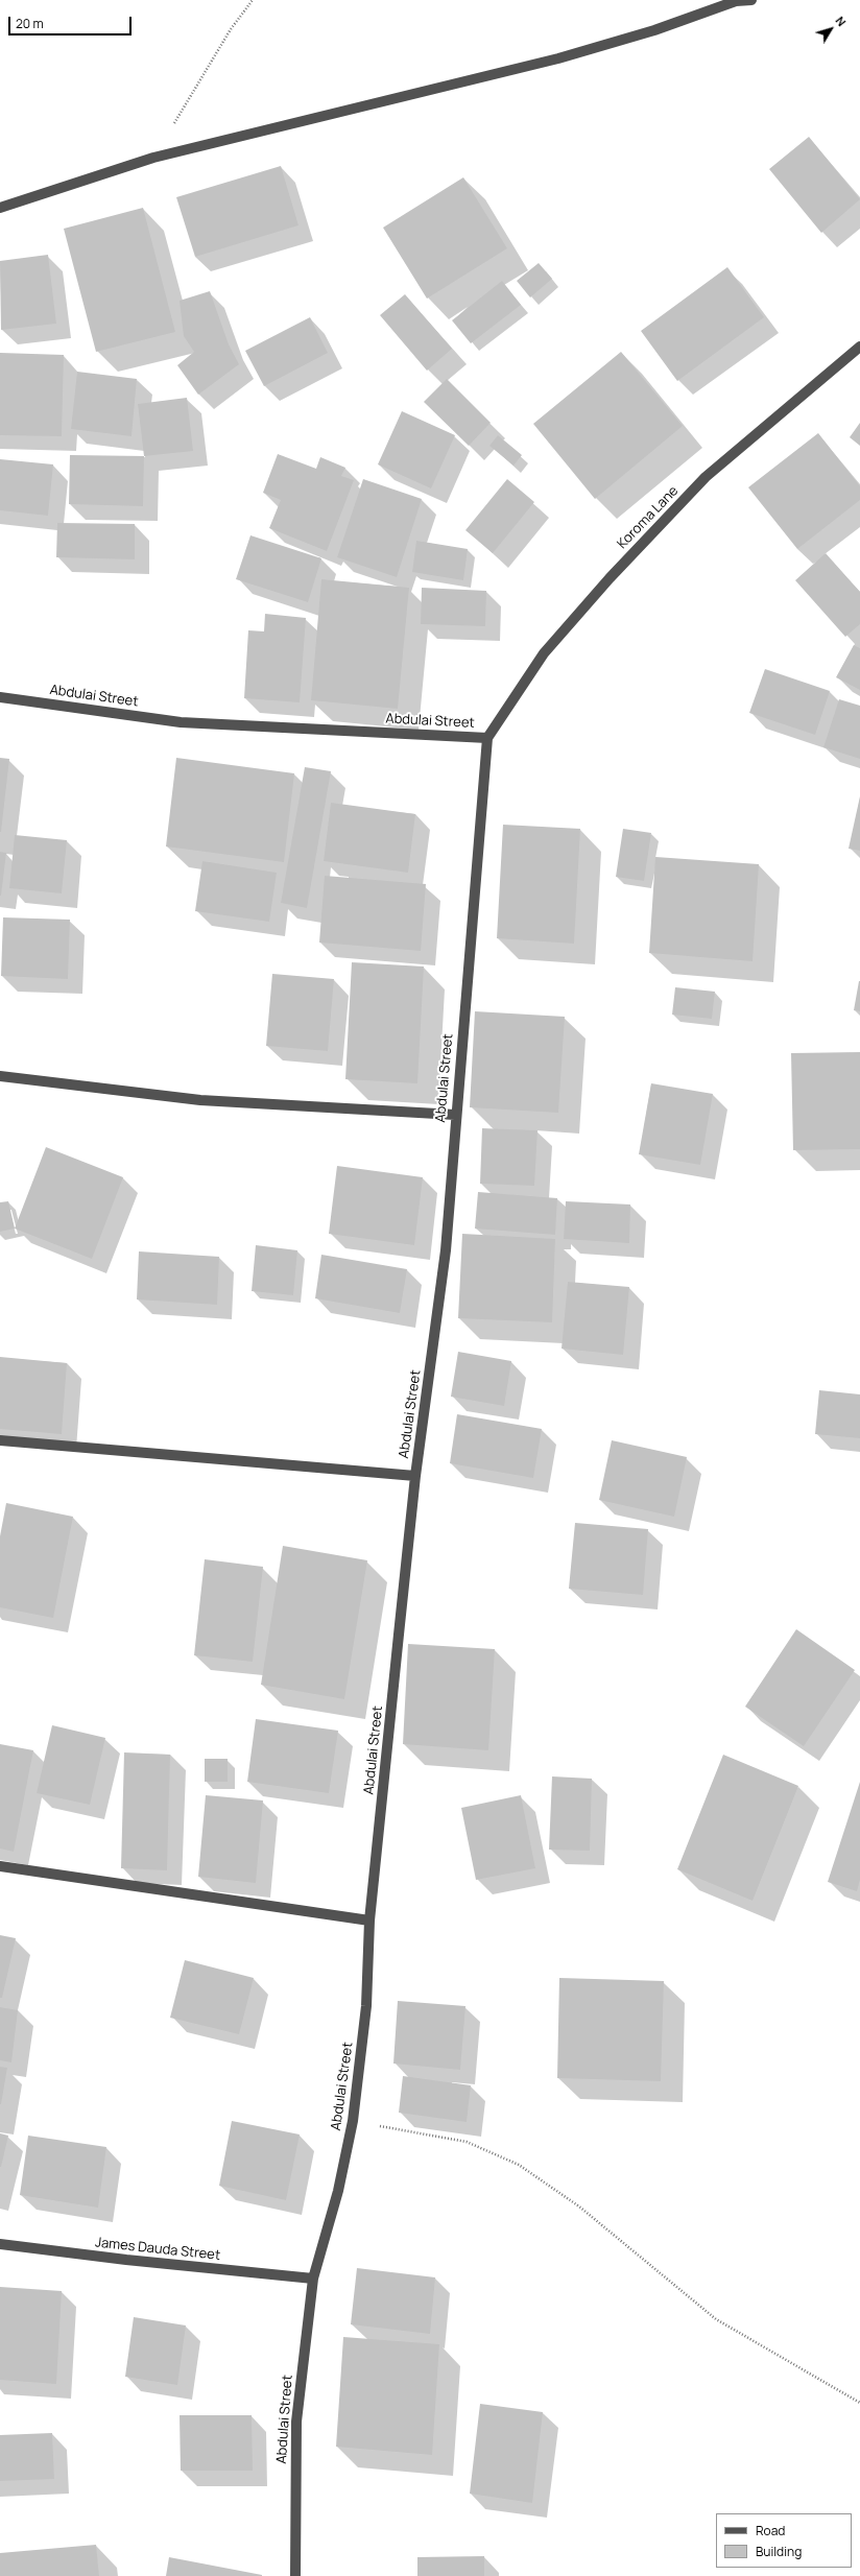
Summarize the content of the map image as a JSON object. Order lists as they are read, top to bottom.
{
  "streets": {
    "street": ["Koroma Lane", "Abdulai Street", "James Dauda Street"]
  },
  "crossings": [
    ["Koroma Lane", "Abdulai Street"],
    ["Abdulai Street", "James Dauda Street"]
  ],
  "legend": ["Road", "Building"],
  "scale_bar": "20 m",
  "north": "top right"
}
